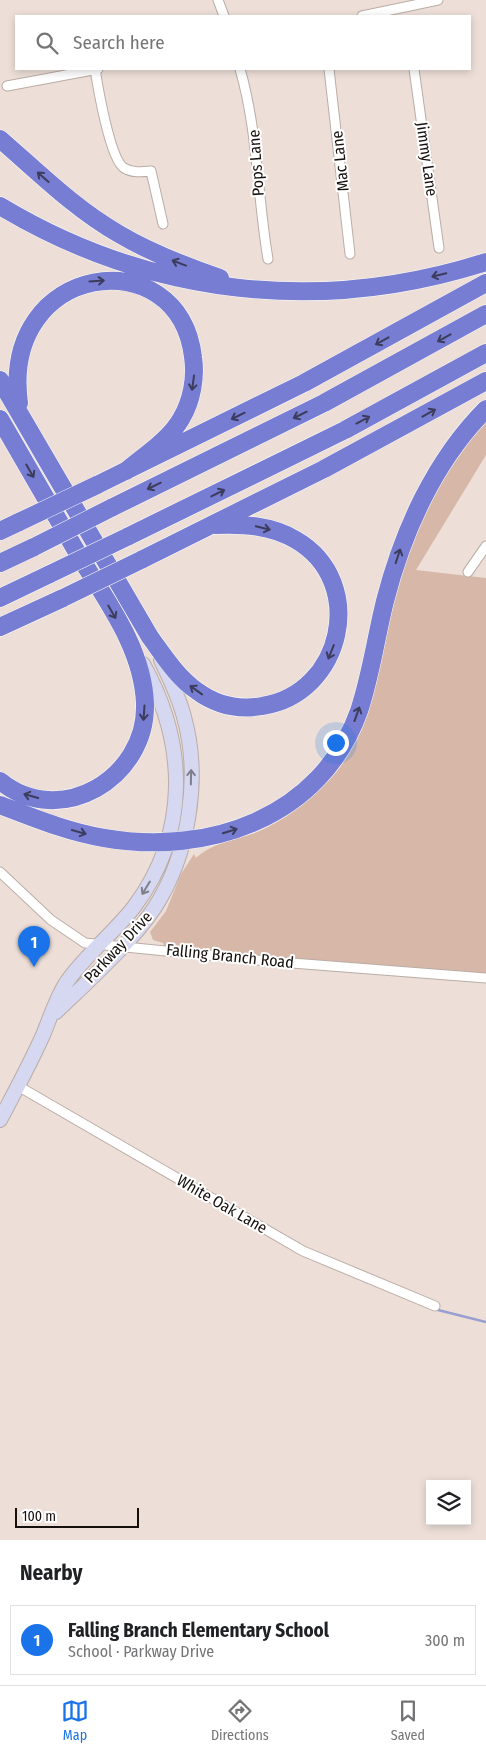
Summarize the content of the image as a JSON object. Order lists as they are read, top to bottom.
{
  "streets": {
    "street": [
      "Jimmy Lane",
      "Mac Lane",
      "Pops Lane",
      "Parkway Drive",
      "Falling Branch Road",
      "White Oak Lane"
    ]
  },
  "crossings": [
    ["Parkway Drive", "Falling Branch Road"],
    ["Parkway Drive", "White Oak Lane"]
  ],
  "scale_bar": "100 m",
  "page": {
    "search": "Search here",
    "pins": "1",
    "scale": "100 m",
    "heading": "Nearby",
    "list": [
      {
        "mark": "1",
        "name": "Falling Branch Elementary School",
        "note": "School · Parkway Drive",
        "value": "300 m"
      }
    ],
    "nav": ["Map", "Directions", "Saved"]
  }
}
